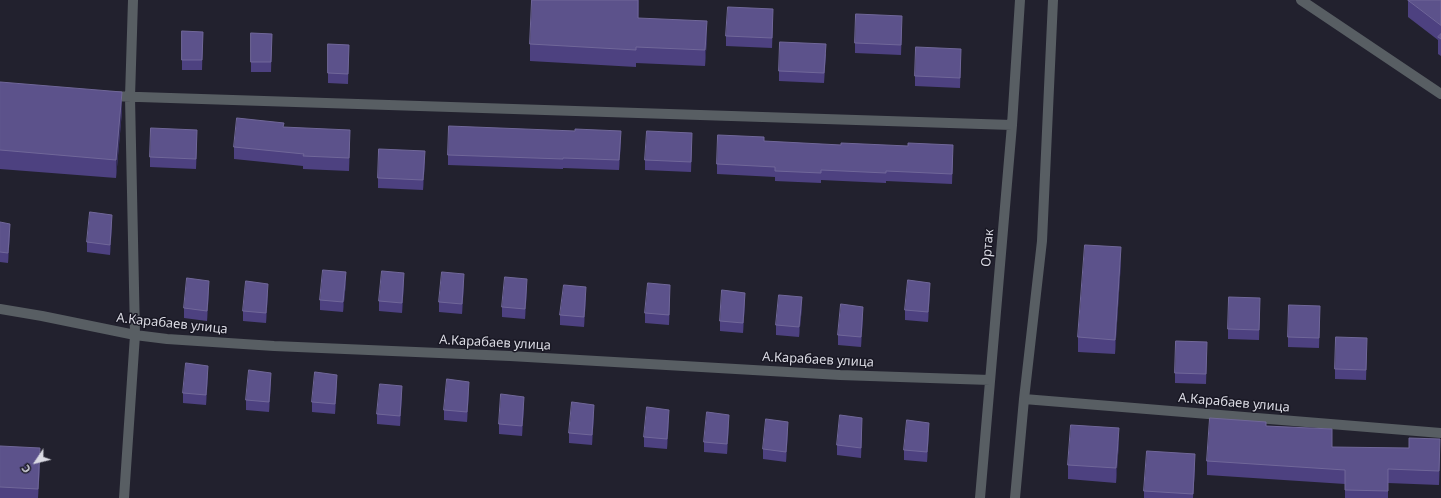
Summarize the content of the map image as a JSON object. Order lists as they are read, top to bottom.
{
  "streets": {
    "street": ["Ортак", "А.Карабаев улица"]
  },
  "crossings": [
    ["Ортак", "А.Карабаев улица"]
  ],
  "north": "bottom left"
}
